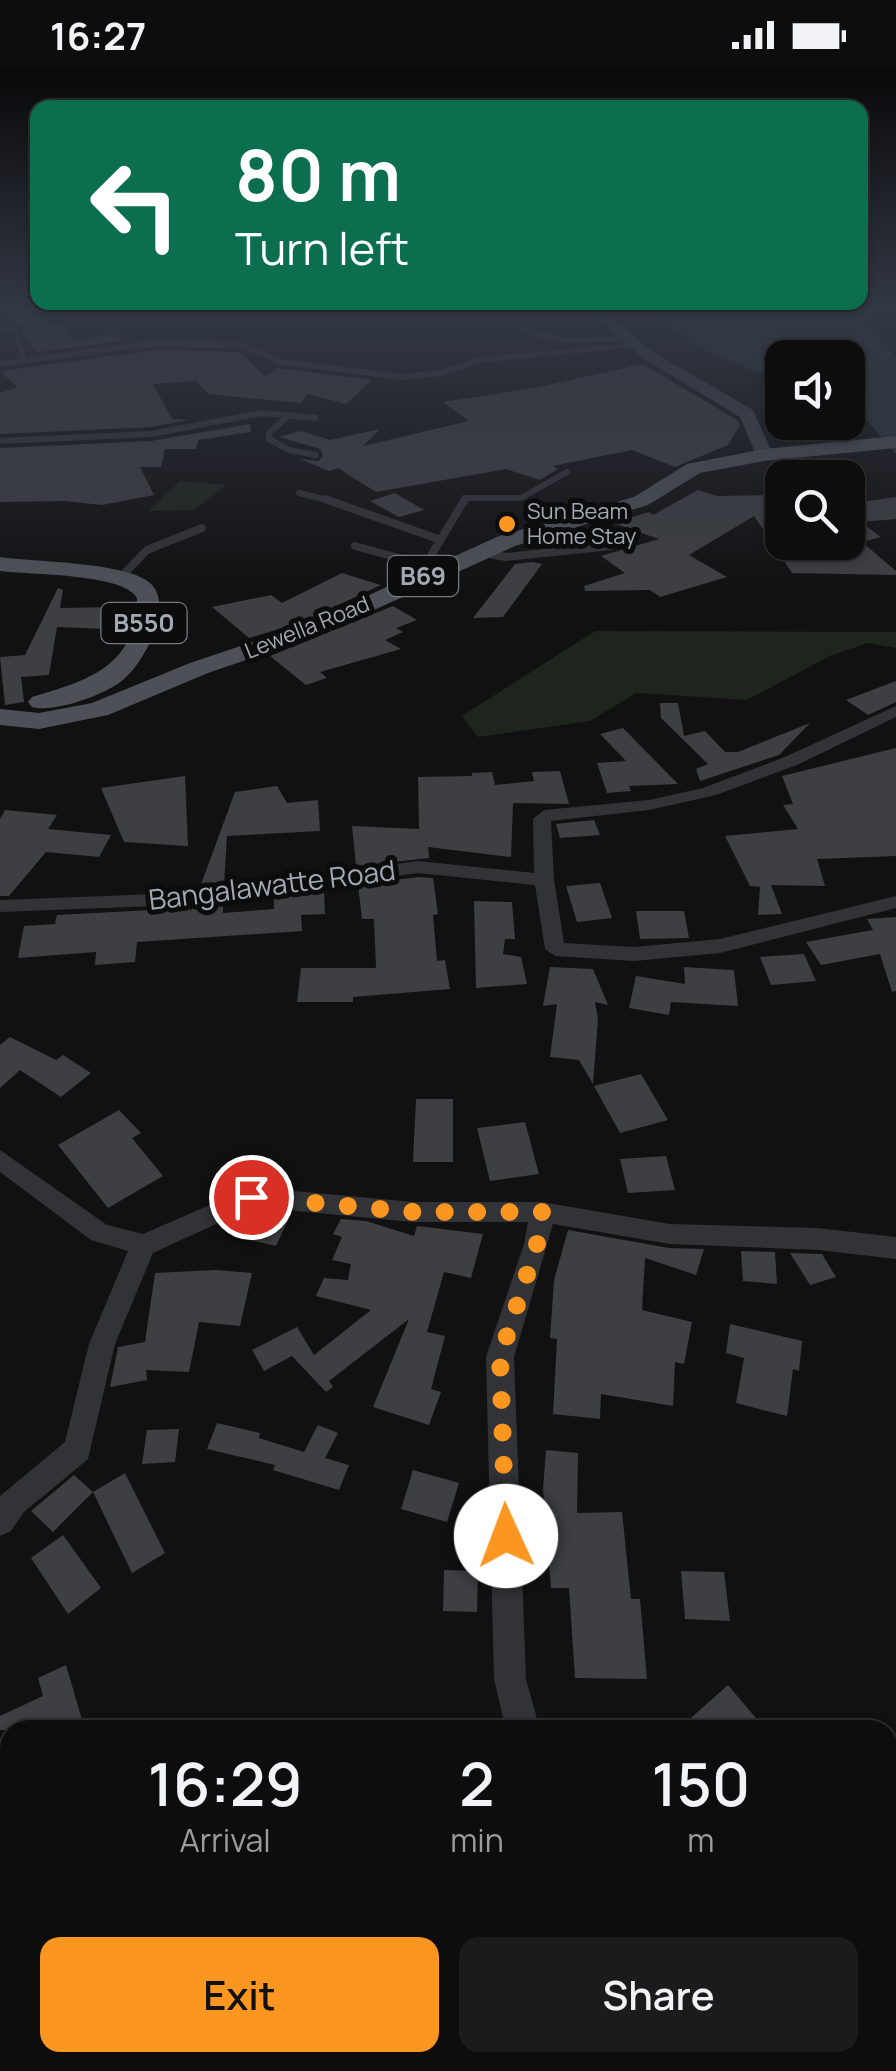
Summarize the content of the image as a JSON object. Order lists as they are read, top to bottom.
{
  "streets": {
    "main road": ["B69", "B550", "Lewella Road"],
    "street": ["Bangalawatte Road"]
  },
  "crossings": [
    ["B550", "Lewella Road"]
  ],
  "places": ["Sun Beam Home Stay"],
  "page": {
    "status": "16:27",
    "turn": ["80 m", "Turn left"],
    "eta": [
      "16:29",
      "Arrival",
      "2",
      "min",
      "150",
      "m"
    ],
    "buttons": ["Exit", "Share"]
  }
}
